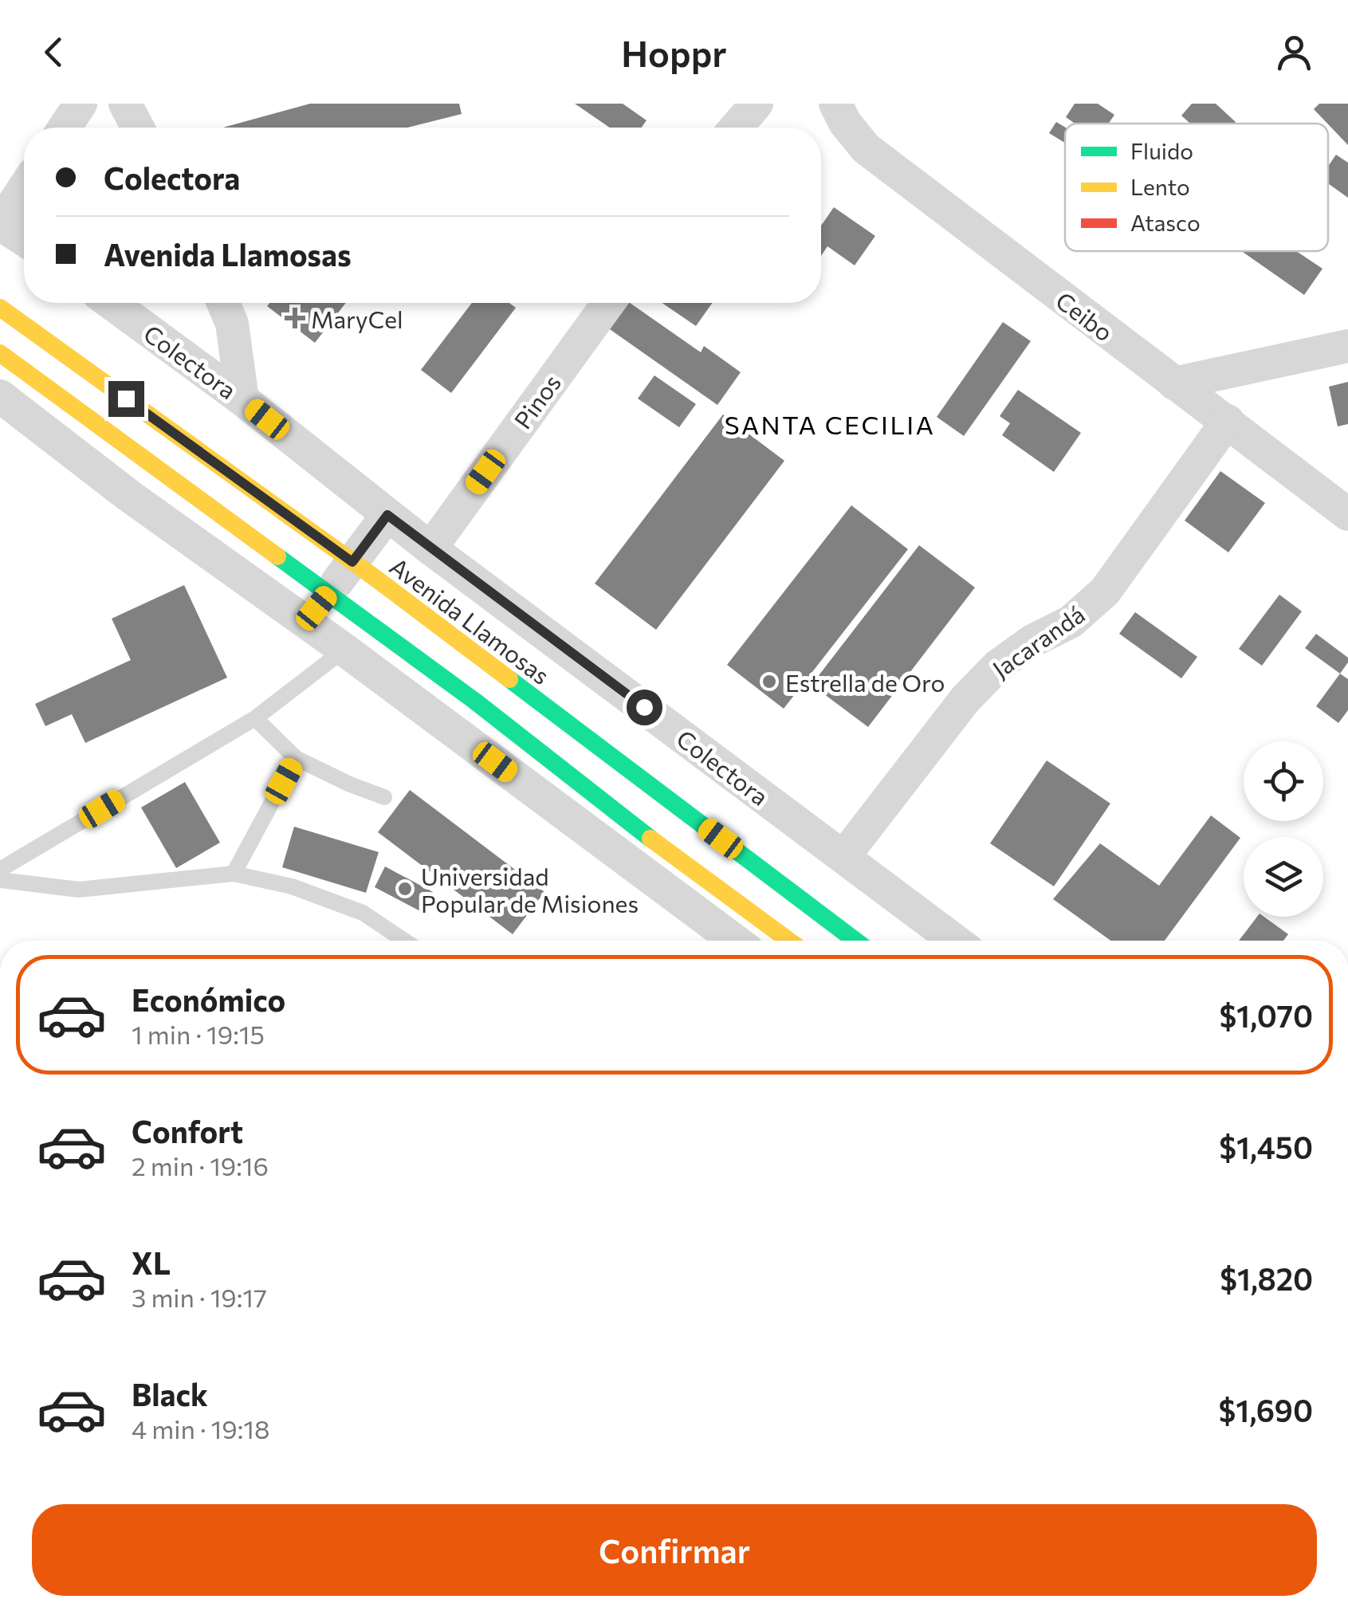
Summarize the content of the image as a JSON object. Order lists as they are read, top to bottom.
{
  "streets": {
    "highway": ["Avenida Llamosas"],
    "street": [
      "Ceibo",
      "Colectora",
      "Pinos",
      "Jacarandá"
    ]
  },
  "crossings": [
    ["Ceibo", "Jacarandá"],
    ["Colectora", "Pinos"],
    ["Colectora", "Jacarandá"]
  ],
  "districts": ["SANTA CECILIA"],
  "places": {
    "health": ["MaryCel"],
    "other": ["Estrella de Oro", "Universidad Popular de Misiones"]
  },
  "legend": ["Fluido", "Lento", "Atasco"],
  "page": {
    "header": "Hoppr",
    "banner": ["Colectora", "Avenida Llamosas"],
    "list": [
      {
        "name": "Económico",
        "note": "1 min · 19:15",
        "value": "$1,070"
      },
      {
        "name": "Confort",
        "note": "2 min · 19:16",
        "value": "$1,450"
      },
      {
        "name": "XL",
        "note": "3 min · 19:17",
        "value": "$1,820"
      },
      {
        "name": "Black",
        "note": "4 min · 19:18",
        "value": "$1,690"
      }
    ],
    "buttons": "Confirmar"
  }
}
